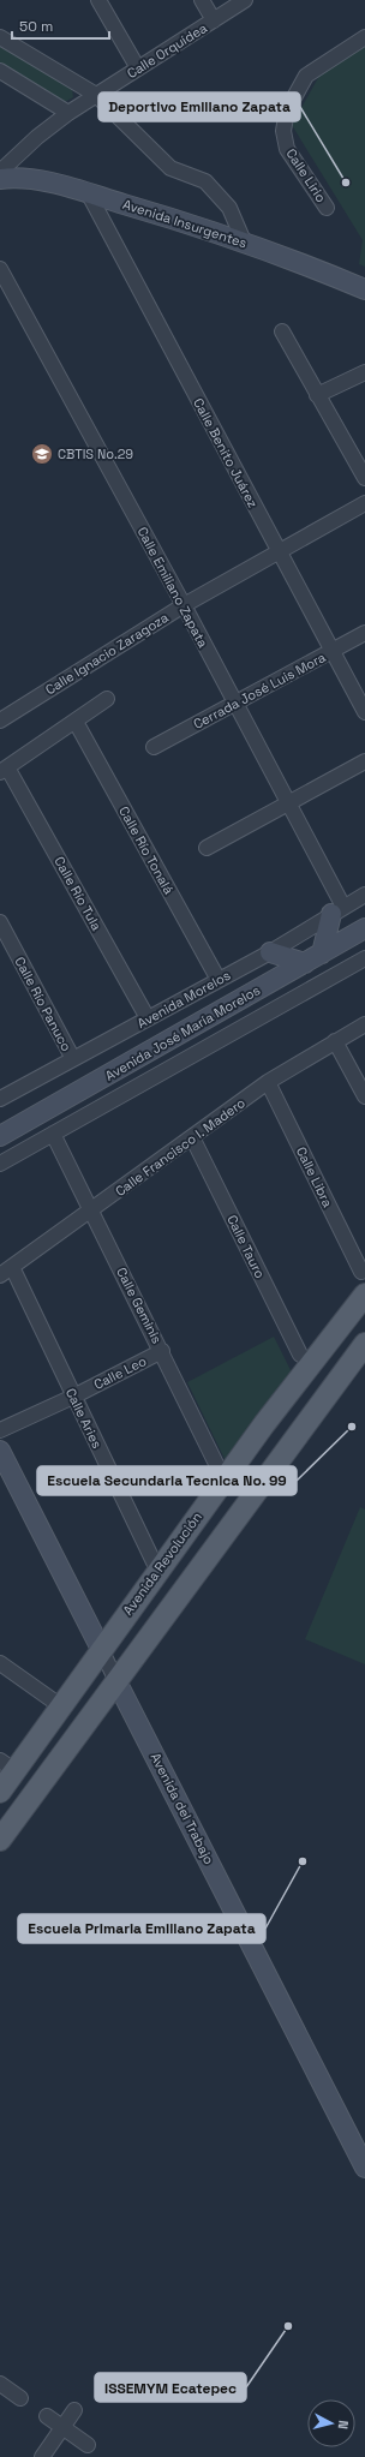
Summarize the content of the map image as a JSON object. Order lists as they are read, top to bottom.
{
  "streets": {
    "main road": [
      "Avenida Insurgentes",
      "Avenida José María Morelos",
      "Avenida Revolución",
      "Avenida del Trabajo"
    ],
    "street": [
      "Calle Orquídea",
      "Calle Lirio",
      "Calle Benito Juárez",
      "Calle Emiliano Zapata",
      "Calle Ignacio Zaragoza",
      "Cerrada José Luis Mora",
      "Calle Río Tonalá",
      "Calle Río Tula",
      "Avenida Morelos",
      "Calle Río Panuco",
      "Calle Francisco I. Madero",
      "Calle Libra",
      "Calle Tauro",
      "Calle Geminis",
      "Calle Leo",
      "Calle Aries"
    ]
  },
  "crossings": [
    ["Avenida Insurgentes", "Calle Benito Juárez"],
    ["Calle Benito Juárez", "Calle Ignacio Zaragoza"],
    ["Calle Benito Juárez", "Cerrada José Luis Mora"],
    ["Calle Emiliano Zapata", "Calle Ignacio Zaragoza"],
    ["Calle Emiliano Zapata", "Cerrada José Luis Mora"],
    ["Calle Emiliano Zapata", "Avenida Morelos"],
    ["Calle Río Tonalá", "Avenida Morelos"],
    ["Calle Río Tula", "Avenida Morelos"],
    ["Avenida Morelos", "Calle Río Panuco"],
    ["Avenida José María Morelos", "Calle Geminis"],
    ["Calle Francisco I. Madero", "Calle Libra"],
    ["Calle Francisco I. Madero", "Calle Tauro"],
    ["Calle Francisco I. Madero", "Calle Geminis"],
    ["Calle Francisco I. Madero", "Calle Aries"],
    ["Calle Geminis", "Calle Leo"],
    ["Calle Geminis", "Avenida Revolución"],
    ["Calle Leo", "Calle Aries"],
    ["Calle Aries", "Avenida Revolución"],
    ["Avenida Revolución", "Avenida del Trabajo"]
  ],
  "places": {
    "other": [
      "Deportivo Emiliano Zapata",
      "Escuela Secundaria Tecnica No. 99",
      "Escuela Primaria Emiliano Zapata",
      "ISSEMYM Ecatepec"
    ],
    "school or university": ["CBTIS No.29"]
  },
  "scale_bar": "50 m",
  "north": "right"
}
